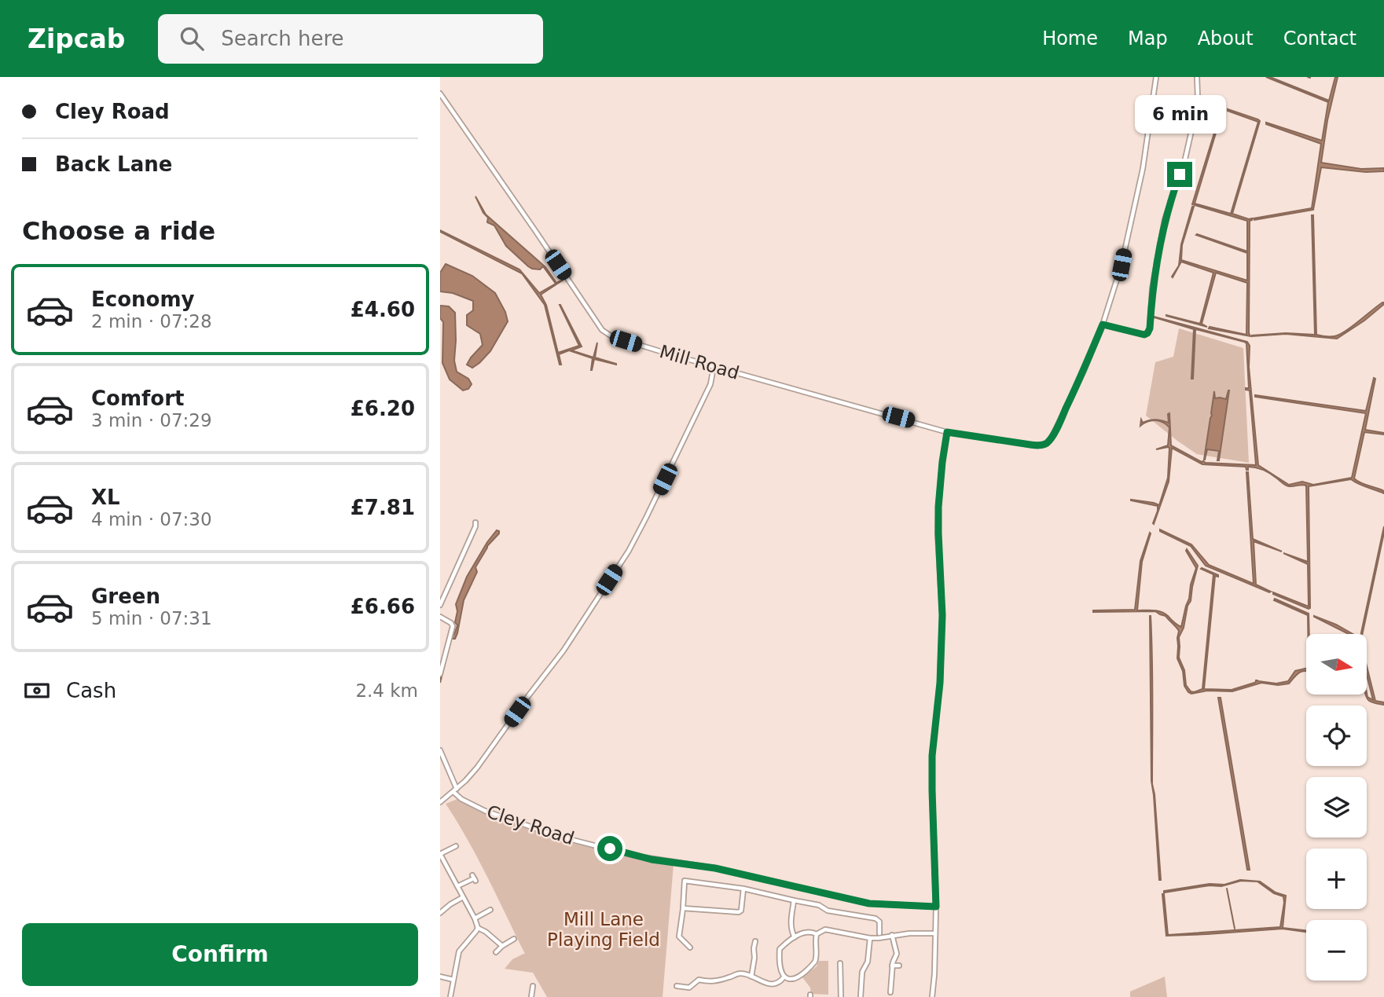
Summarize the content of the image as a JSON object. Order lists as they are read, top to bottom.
{
  "streets": {
    "street": ["Mill Road", "Cley Road"]
  },
  "parks": ["Mill Lane Playing Field"],
  "north": "right",
  "page": {
    "header": "Zipcab",
    "search": "Search here",
    "nav": [
      "Home",
      "Map",
      "About",
      "Contact"
    ],
    "banner": ["Cley Road", "Back Lane"],
    "bubble": "6 min",
    "heading": "Choose a ride",
    "list": [
      {
        "name": "Economy",
        "note": "2 min · 07:28",
        "value": "£4.60"
      },
      {
        "name": "Comfort",
        "note": "3 min · 07:29",
        "value": "£6.20"
      },
      {
        "name": "XL",
        "note": "4 min · 07:30",
        "value": "£7.81"
      },
      {
        "name": "Green",
        "note": "5 min · 07:31",
        "value": "£6.66"
      }
    ],
    "map_buttons": ["+", "−"],
    "pay": ["Cash", "2.4 km"],
    "buttons": "Confirm"
  }
}
